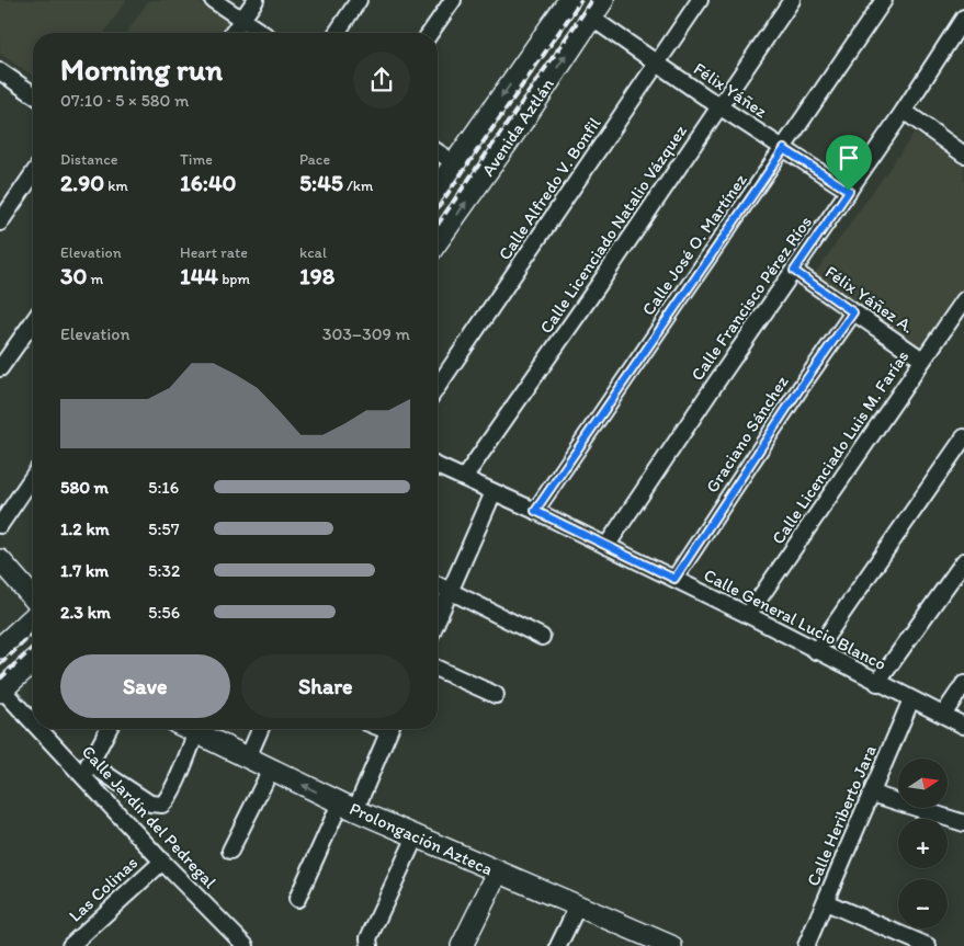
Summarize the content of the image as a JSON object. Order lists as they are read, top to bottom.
{
  "streets": {
    "street": [
      "Félix Yáñez",
      "Avenida Aztlán",
      "Calle Alfredo V. Bonfil",
      "Calle Licenciado Natalio Vázquez",
      "Calle José O. Martínez",
      "Calle Francisco Pérez Ríos",
      "Félix Yáñez A.",
      "Graciano Sánchez",
      "Calle Licenciado Luis M. Farías",
      "Calle General Lucio Blanco",
      "Calle Heriberto Jara",
      "Calle Jardín del Pedregal",
      "Prolongación Azteca",
      "Las Colinas"
    ]
  },
  "crossings": [
    ["Félix Yáñez", "Avenida Aztlán"],
    ["Félix Yáñez", "Calle Alfredo V. Bonfil"],
    ["Félix Yáñez", "Calle Licenciado Natalio Vázquez"],
    ["Félix Yáñez", "Calle José O. Martínez"],
    ["Félix Yáñez", "Calle Francisco Pérez Ríos"],
    ["Calle Licenciado Natalio Vázquez", "Calle General Lucio Blanco"],
    ["Calle José O. Martínez", "Calle General Lucio Blanco"],
    ["Calle Francisco Pérez Ríos", "Félix Yáñez A."],
    ["Calle Francisco Pérez Ríos", "Calle General Lucio Blanco"],
    ["Félix Yáñez A.", "Graciano Sánchez"],
    ["Félix Yáñez A.", "Calle Licenciado Luis M. Farías"],
    ["Graciano Sánchez", "Calle General Lucio Blanco"],
    ["Calle Licenciado Luis M. Farías", "Calle General Lucio Blanco"],
    ["Calle General Lucio Blanco", "Calle Heriberto Jara"],
    ["Calle Jardín del Pedregal", "Las Colinas"]
  ],
  "north": "right",
  "page": {
    "heading": ["Morning run", "07:10 · 5 × 580 m"],
    "stats": [
      ["Distance", "2.90 km"],
      ["Time", "16:40"],
      ["Pace", "5:45 /km"],
      ["Elevation", "30 m"],
      ["Heart rate", "144 bpm"],
      ["kcal", "198"]
    ],
    "chart": ["Elevation", "303–309 m"],
    "list": [
      {
        "name": "580 m",
        "note": "5:16"
      },
      {
        "name": "1.2 km",
        "note": "5:57"
      },
      {
        "name": "1.7 km",
        "note": "5:32"
      },
      {
        "name": "2.3 km",
        "note": "5:56"
      }
    ],
    "buttons": ["Save", "Share"],
    "map_buttons": ["+", "−"]
  }
}
